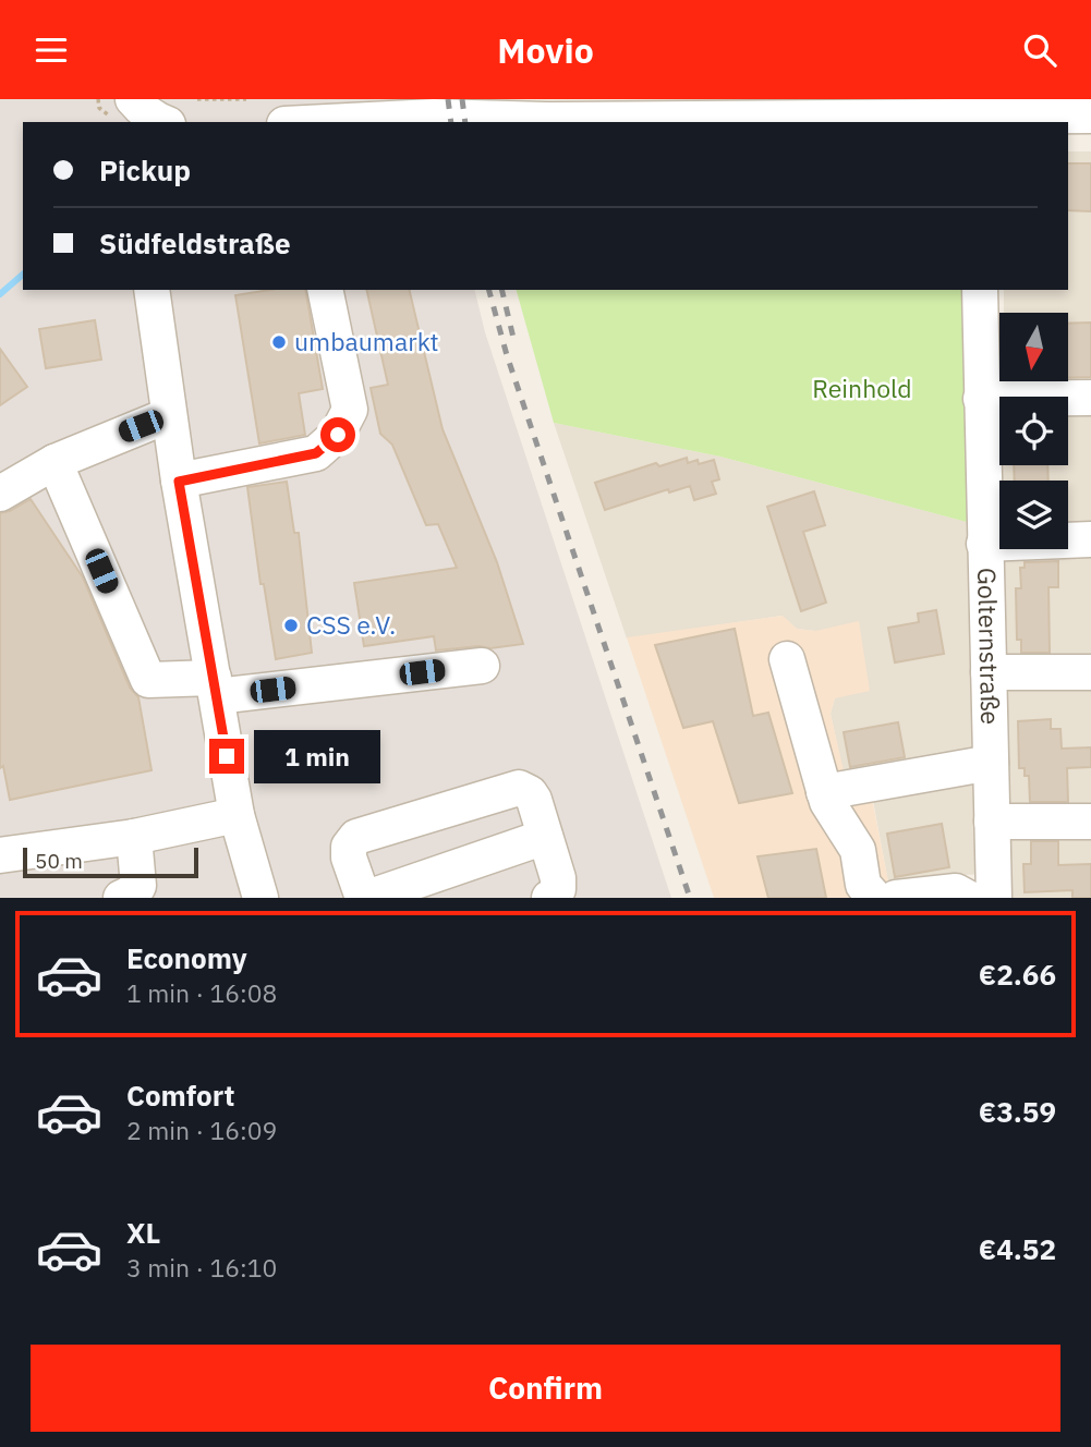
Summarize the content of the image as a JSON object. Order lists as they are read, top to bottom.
{
  "streets": {
    "street": ["Golternstraße"]
  },
  "parks": ["Reinhold"],
  "places": ["umbaumarkt", "CSS e.V."],
  "scale_bar": "50 m",
  "north": "bottom",
  "page": {
    "header": "Movio",
    "banner": ["Pickup", "Südfeldstraße"],
    "bubble": "1 min",
    "scale": "50 m",
    "list": [
      {
        "name": "Economy",
        "note": "1 min · 16:08",
        "value": "€2.66"
      },
      {
        "name": "Comfort",
        "note": "2 min · 16:09",
        "value": "€3.59"
      },
      {
        "name": "XL",
        "note": "3 min · 16:10",
        "value": "€4.52"
      }
    ],
    "buttons": "Confirm"
  }
}
